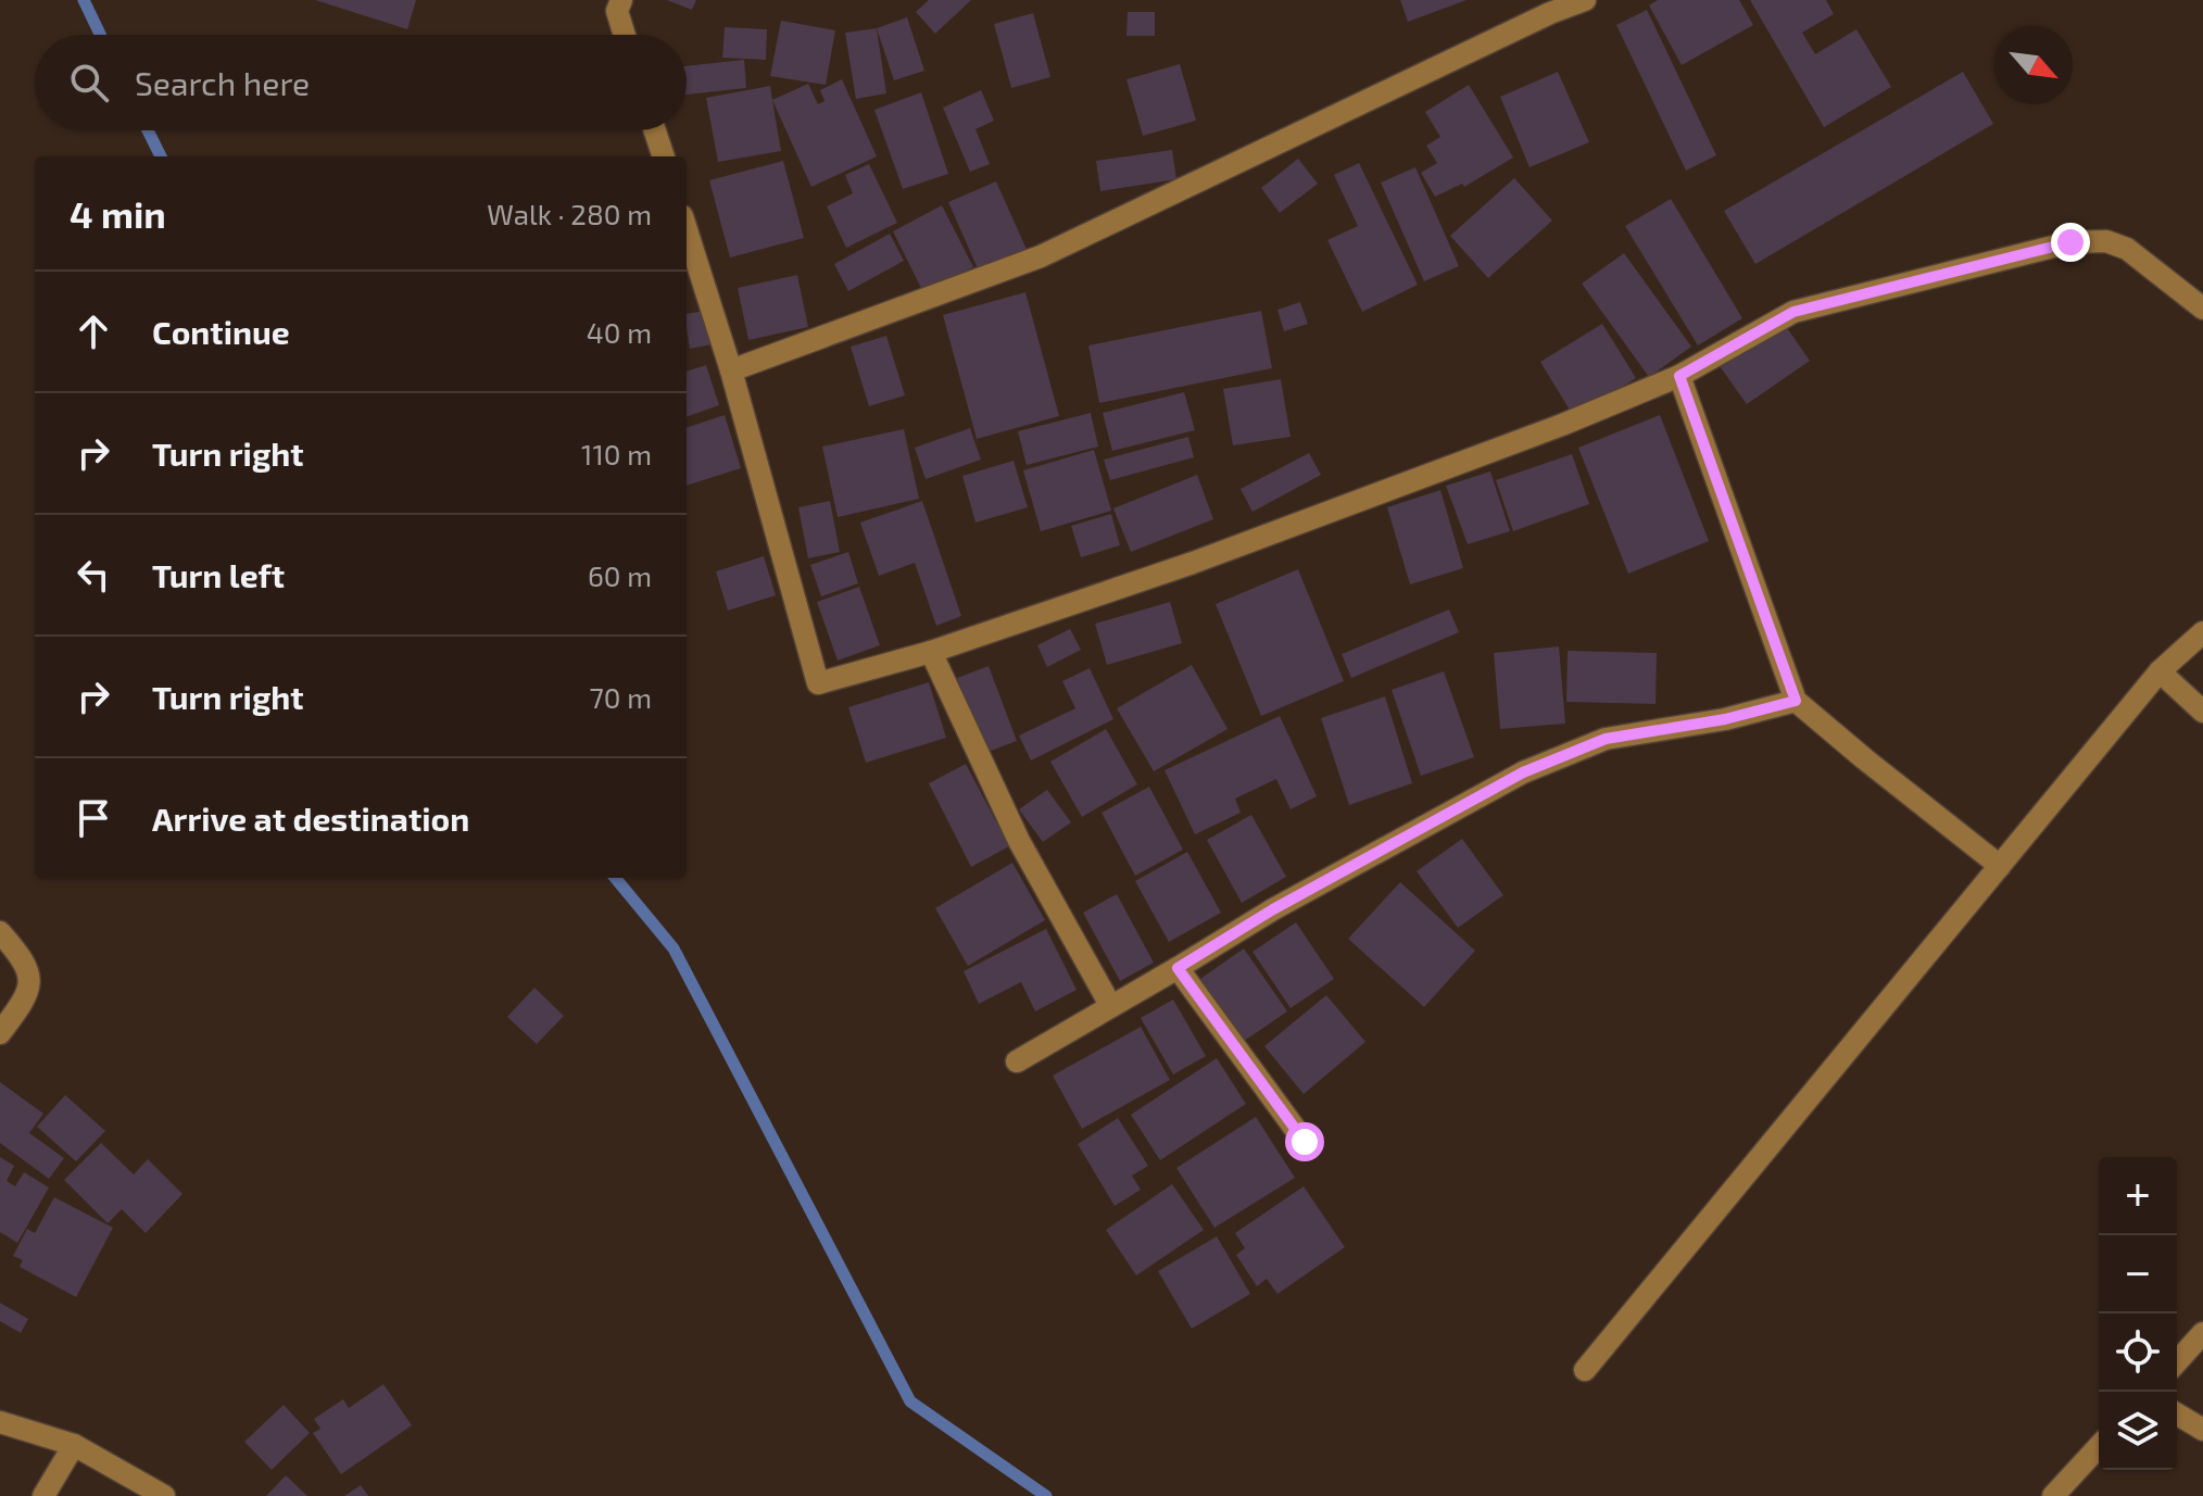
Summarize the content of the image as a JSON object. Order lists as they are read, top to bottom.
{
  "north": "bottom right",
  "page": {
    "search": "Search here",
    "heading": ["4 min", "Walk · 280 m"],
    "list": [
      ["Continue", "40 m"],
      ["Turn right", "110 m"],
      ["Turn left", "60 m"],
      ["Turn right", "70 m"],
      "Arrive at destination"
    ],
    "map_buttons": ["+", "−"]
  }
}
